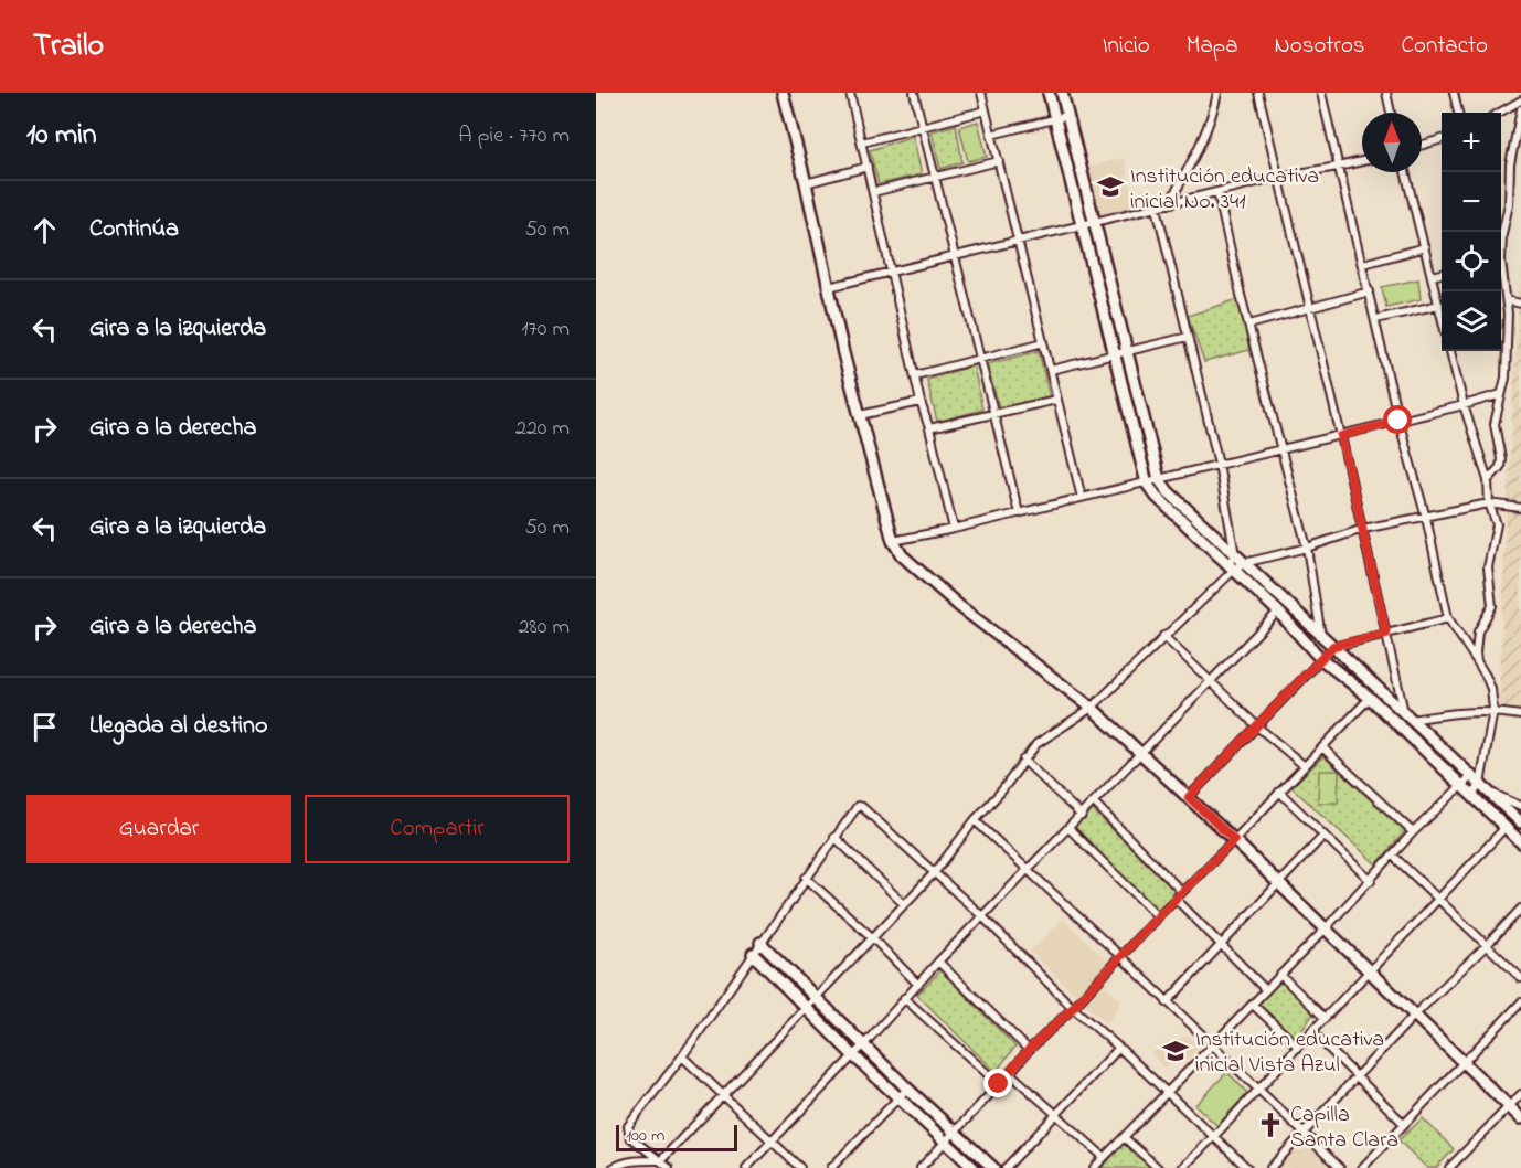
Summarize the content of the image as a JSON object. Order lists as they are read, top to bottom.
{
  "places": {
    "school or university": ["Institución educativa inicial No. 341", "Institución educativa inicial Vista Azul"],
    "church": ["Capilla Santa Clara"]
  },
  "scale_bar": "100 m",
  "north": "top",
  "page": {
    "header": "Trailo",
    "nav": [
      "Inicio",
      "Mapa",
      "Nosotros",
      "Contacto"
    ],
    "heading": ["10 min", "A pie · 770 m"],
    "map_buttons": ["+", "−"],
    "list": [
      ["Continúa", "50 m"],
      ["Gira a la izquierda", "170 m"],
      ["Gira a la derecha", "220 m"],
      ["Gira a la izquierda", "50 m"],
      ["Gira a la derecha", "280 m"],
      "Llegada al destino"
    ],
    "buttons": ["Guardar", "Compartir"],
    "scale": "100 m"
  }
}
